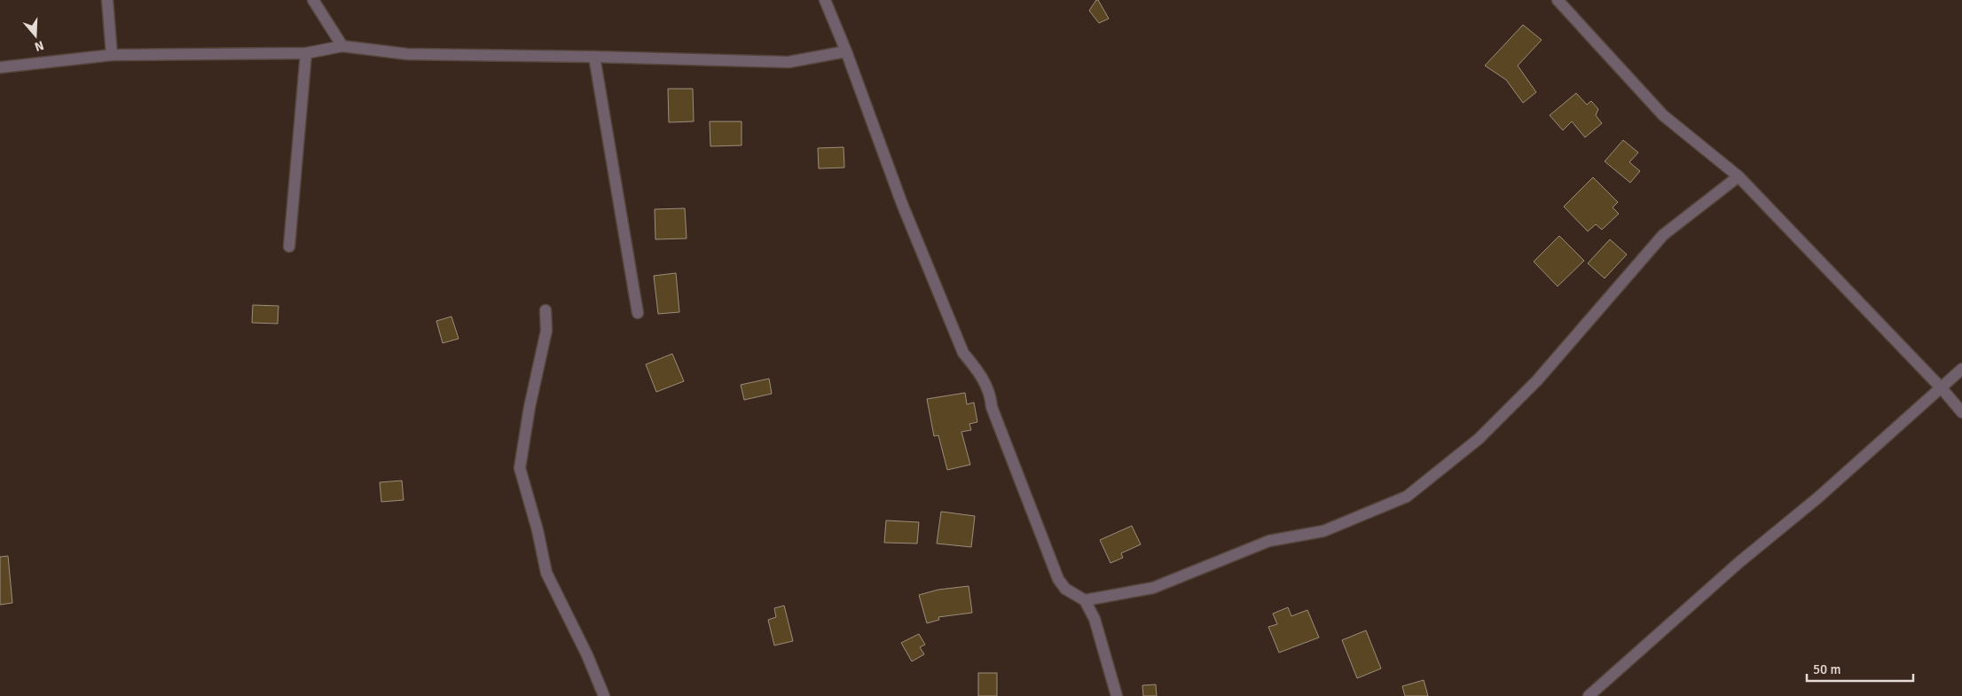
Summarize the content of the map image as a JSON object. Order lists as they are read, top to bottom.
{
  "scale_bar": "50 m",
  "north": "bottom"
}
